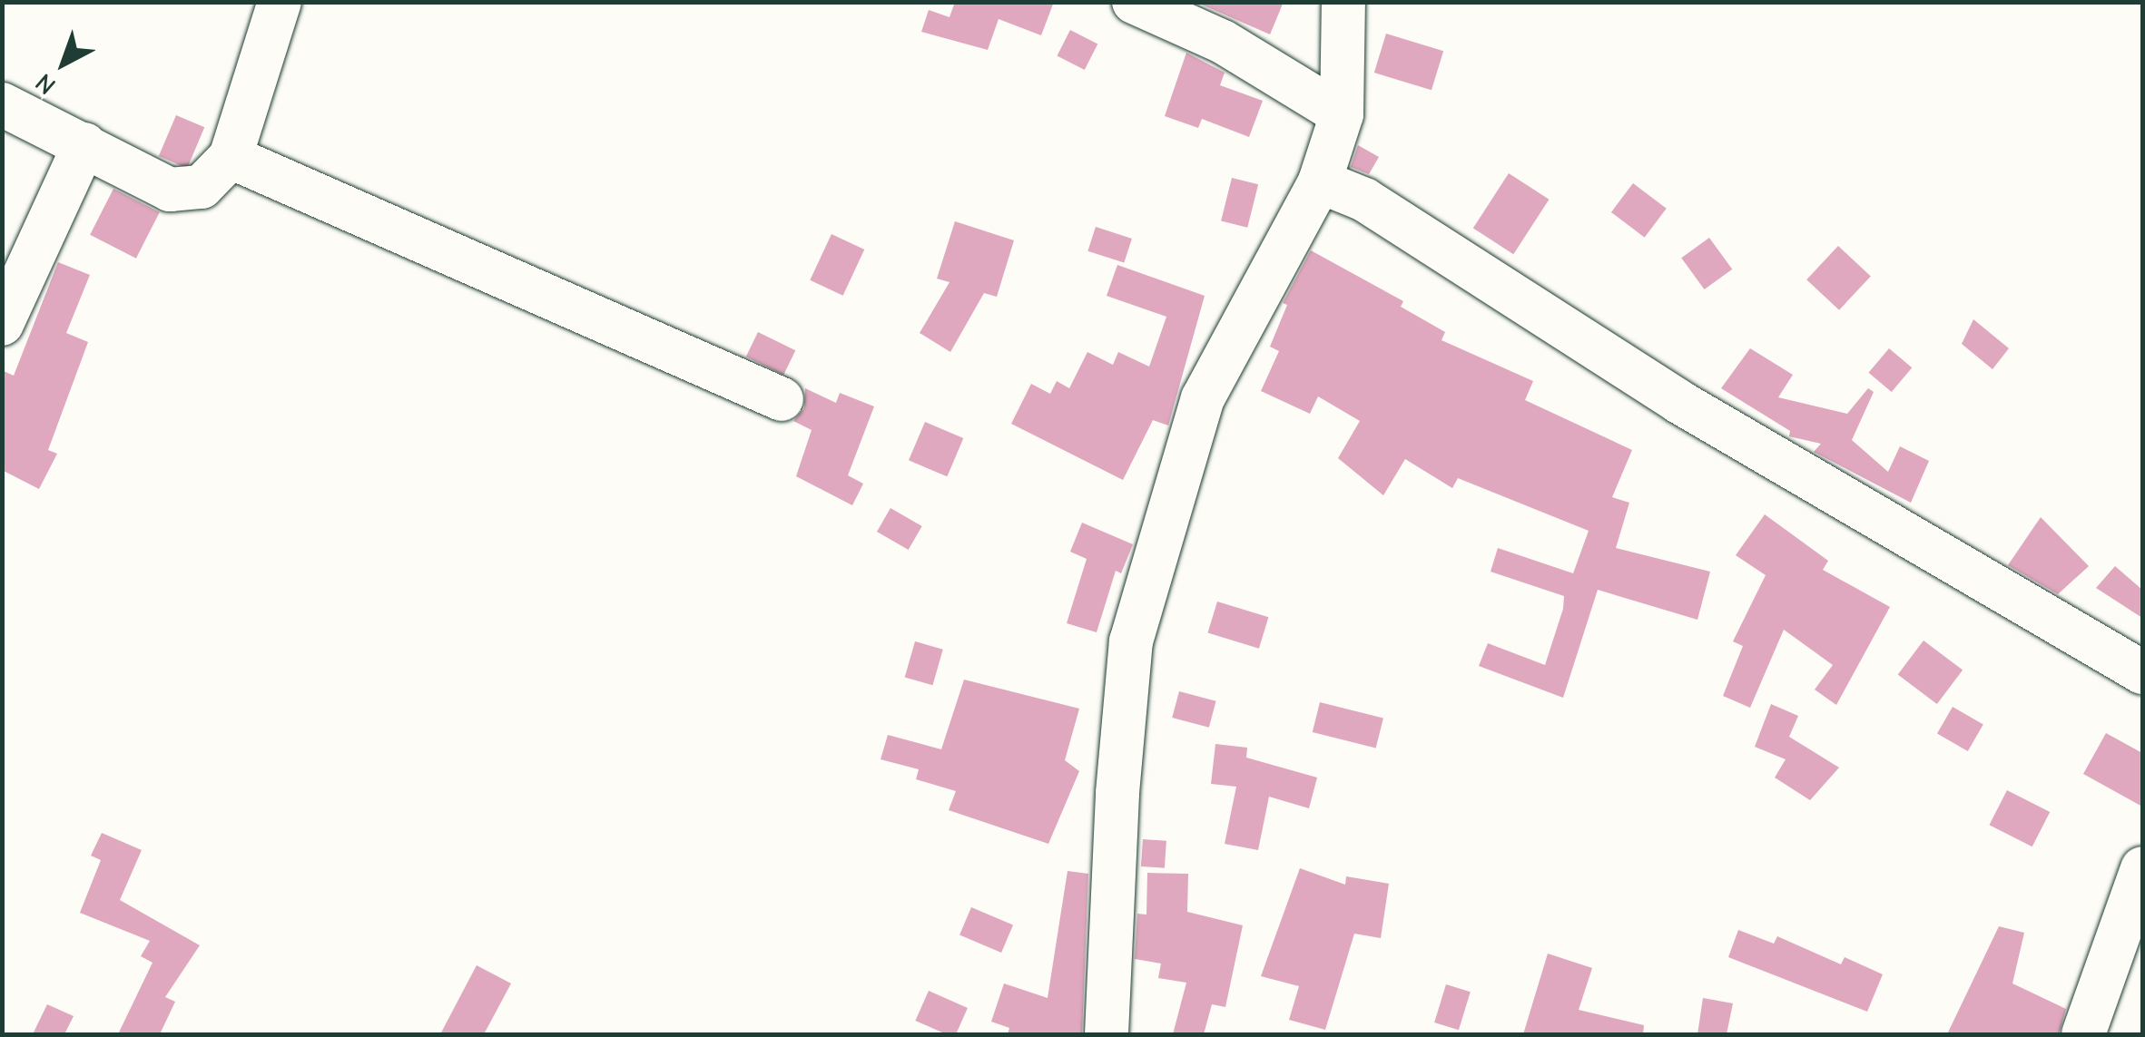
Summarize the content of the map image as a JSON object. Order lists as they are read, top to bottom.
{
  "north": "bottom left"
}
